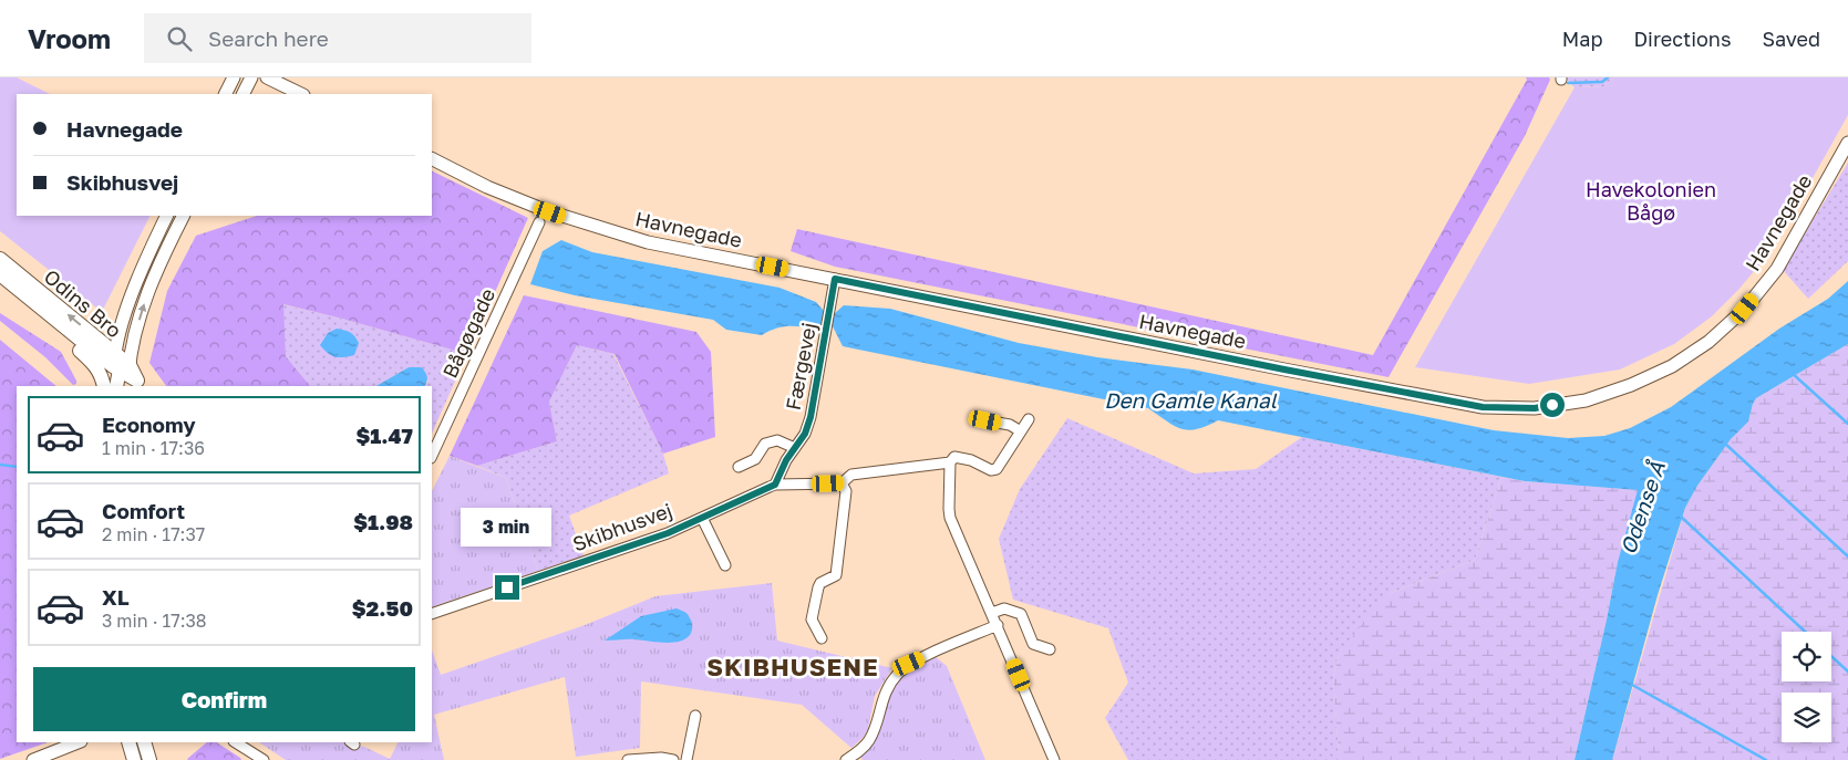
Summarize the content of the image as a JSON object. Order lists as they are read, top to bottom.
{
  "streets": {
    "main road": ["Odins Bro"],
    "street": [
      "Havnegade",
      "Bågøgade",
      "Færgevej",
      "Skibhusvej"
    ]
  },
  "crossings": [
    ["Havnegade", "Færgevej"],
    ["Færgevej", "Skibhusvej"]
  ],
  "districts": ["SKIBHUSENE"],
  "water": ["Den Gamle Kanal", "Odense Å"],
  "parks": ["Havekolonien Bågø"],
  "page": {
    "header": "Vroom",
    "search": "Search here",
    "nav": ["Map", "Directions", "Saved"],
    "banner": ["Havnegade", "Skibhusvej"],
    "list": [
      {
        "name": "Economy",
        "note": "1 min · 17:36",
        "value": "$1.47"
      },
      {
        "name": "Comfort",
        "note": "2 min · 17:37",
        "value": "$1.98"
      },
      {
        "name": "XL",
        "note": "3 min · 17:38",
        "value": "$2.50"
      }
    ],
    "bubble": "3 min",
    "buttons": "Confirm"
  }
}
